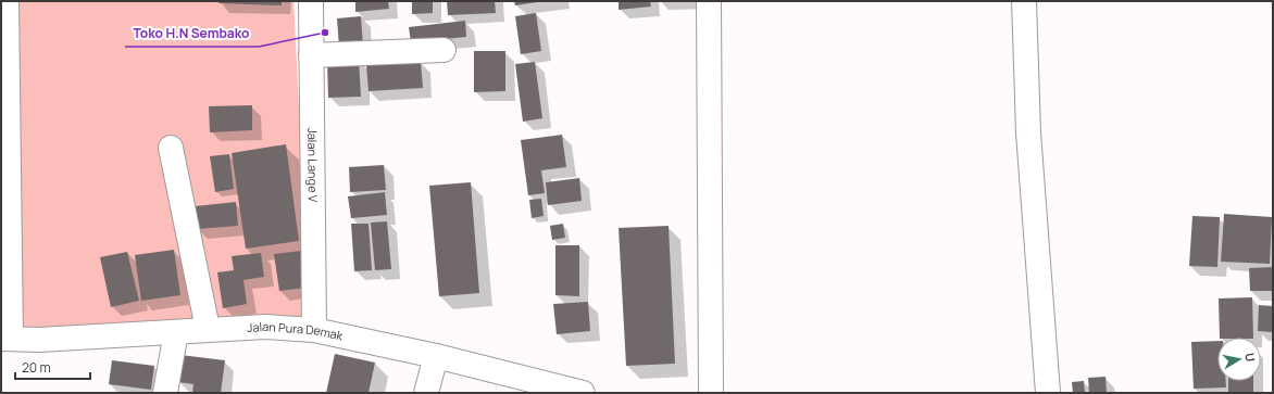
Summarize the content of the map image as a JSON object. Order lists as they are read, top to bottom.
{
  "streets": {
    "street": ["Jalan Lange V", "Jalan Pura Demak"]
  },
  "crossings": [
    ["Jalan Lange V", "Jalan Pura Demak"]
  ],
  "places": ["Toko H.N Sembako"],
  "scale_bar": "20 m",
  "north": "right"
}
